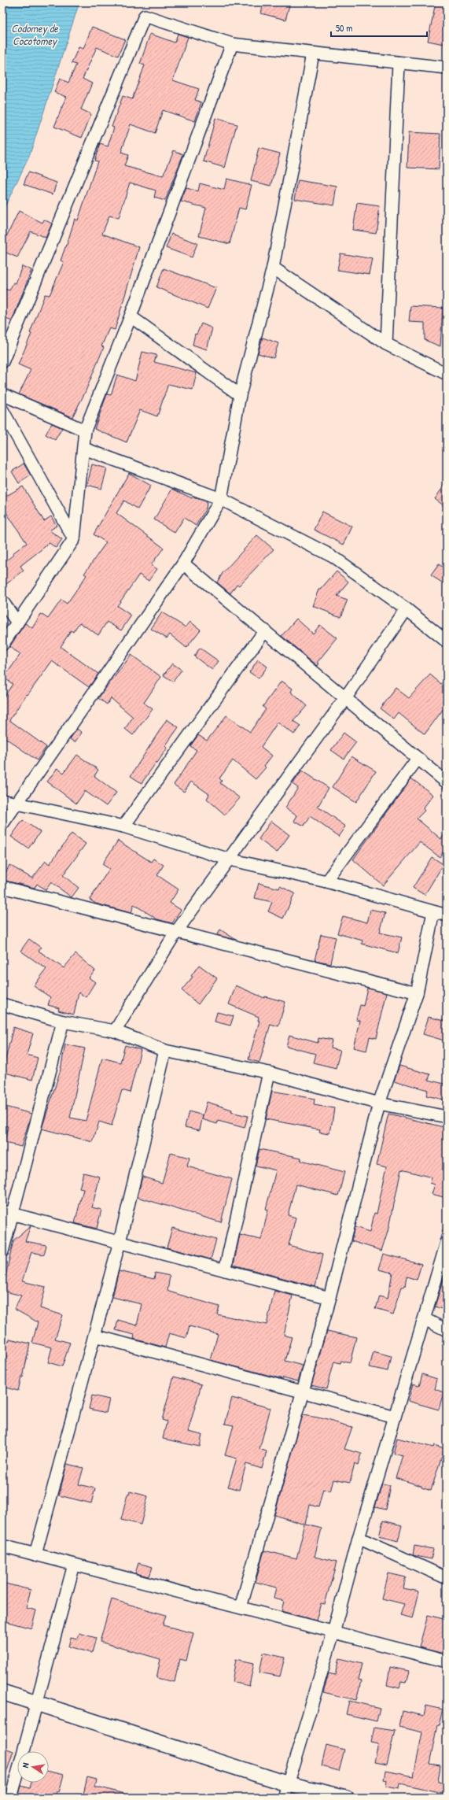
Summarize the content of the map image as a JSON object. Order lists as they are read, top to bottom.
{
  "water": ["Codomey de Cocotomey"],
  "scale_bar": "50 m",
  "north": "left"
}
